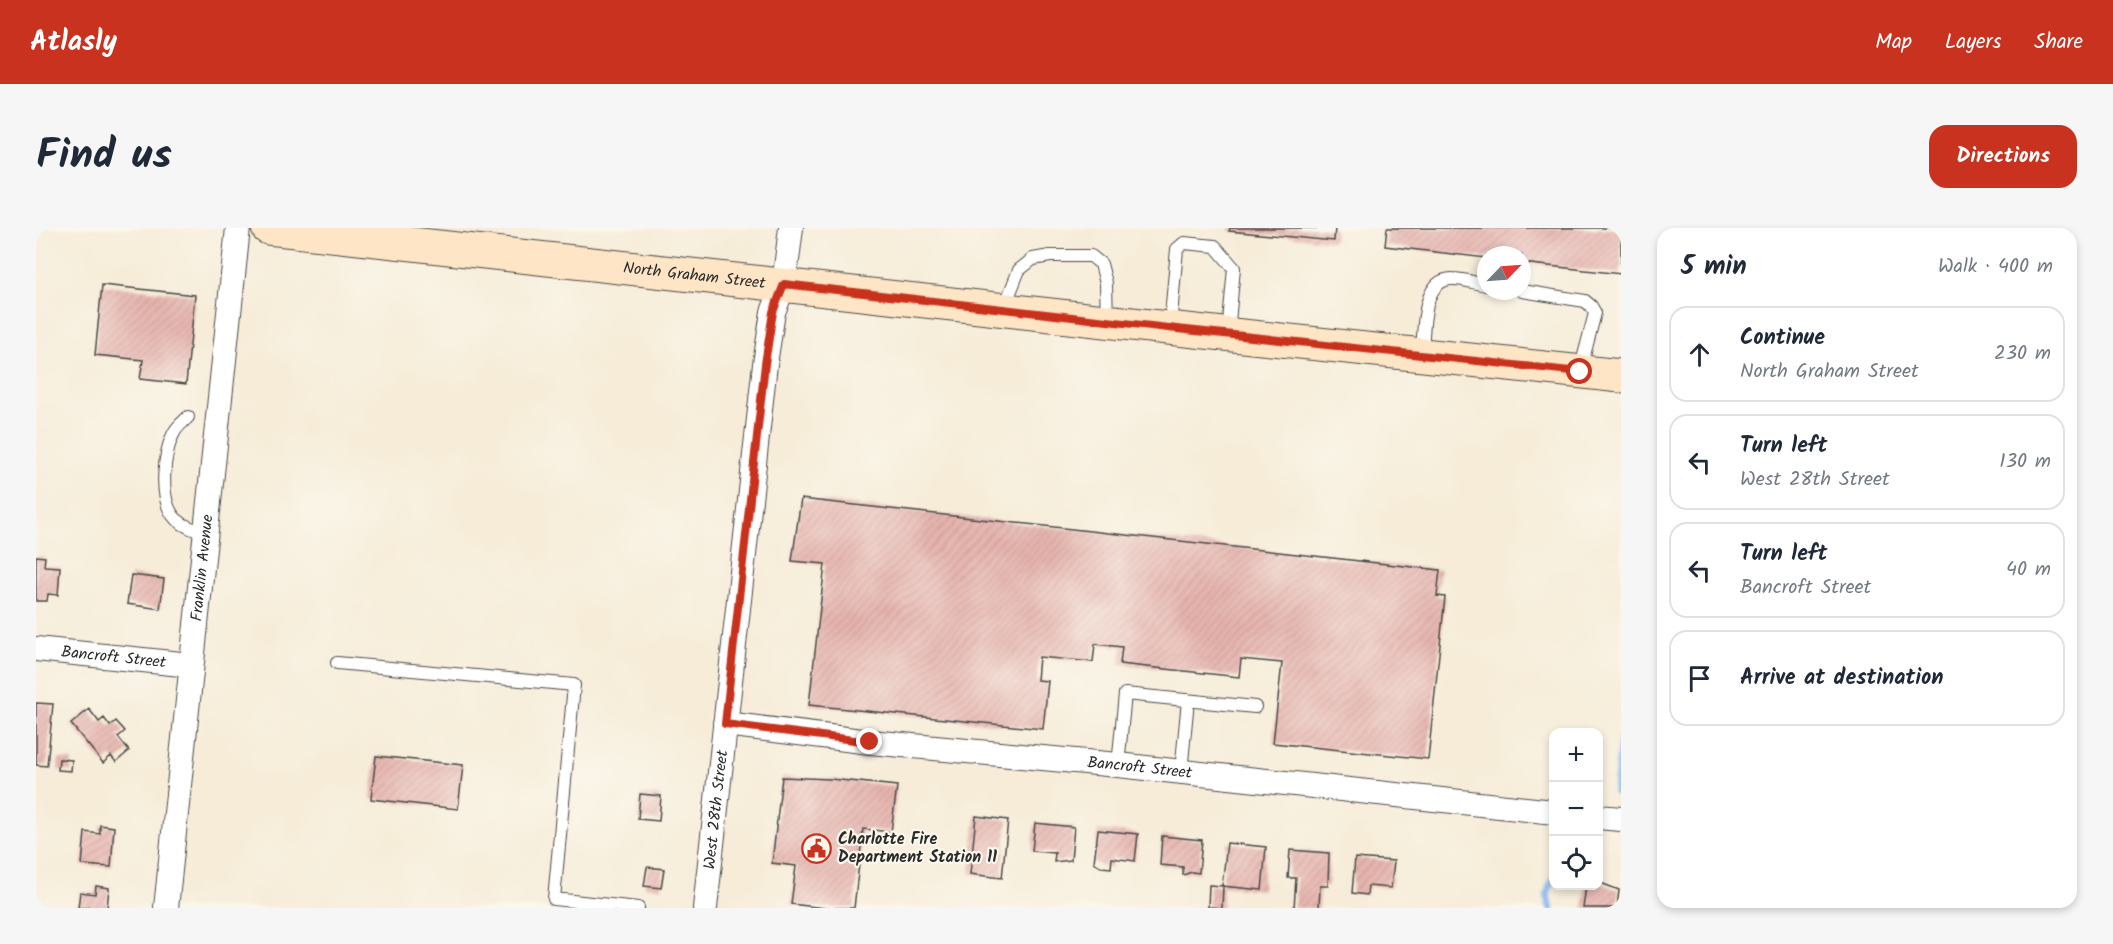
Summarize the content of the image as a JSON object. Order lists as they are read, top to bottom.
{
  "streets": {
    "main road": ["North Graham Street"],
    "street": ["Franklin Avenue", "Bancroft Street", "West 28th Street"]
  },
  "crossings": [
    ["North Graham Street", "West 28th Street"],
    ["Franklin Avenue", "Bancroft Street"],
    ["Bancroft Street", "West 28th Street"]
  ],
  "places": {
    "public building": ["Charlotte Fire Department Station 11"]
  },
  "north": "top right",
  "page": {
    "header": "Atlasly",
    "nav": ["Map", "Layers", "Share"],
    "title": "Find us",
    "buttons": "Directions",
    "heading": ["5 min", "Walk · 400 m"],
    "list": [
      ["Continue", "North Graham Street", "230 m"],
      ["Turn left", "West 28th Street", "130 m"],
      ["Turn left", "Bancroft Street", "40 m"],
      "Arrive at destination"
    ],
    "map_buttons": ["+", "−"]
  }
}
